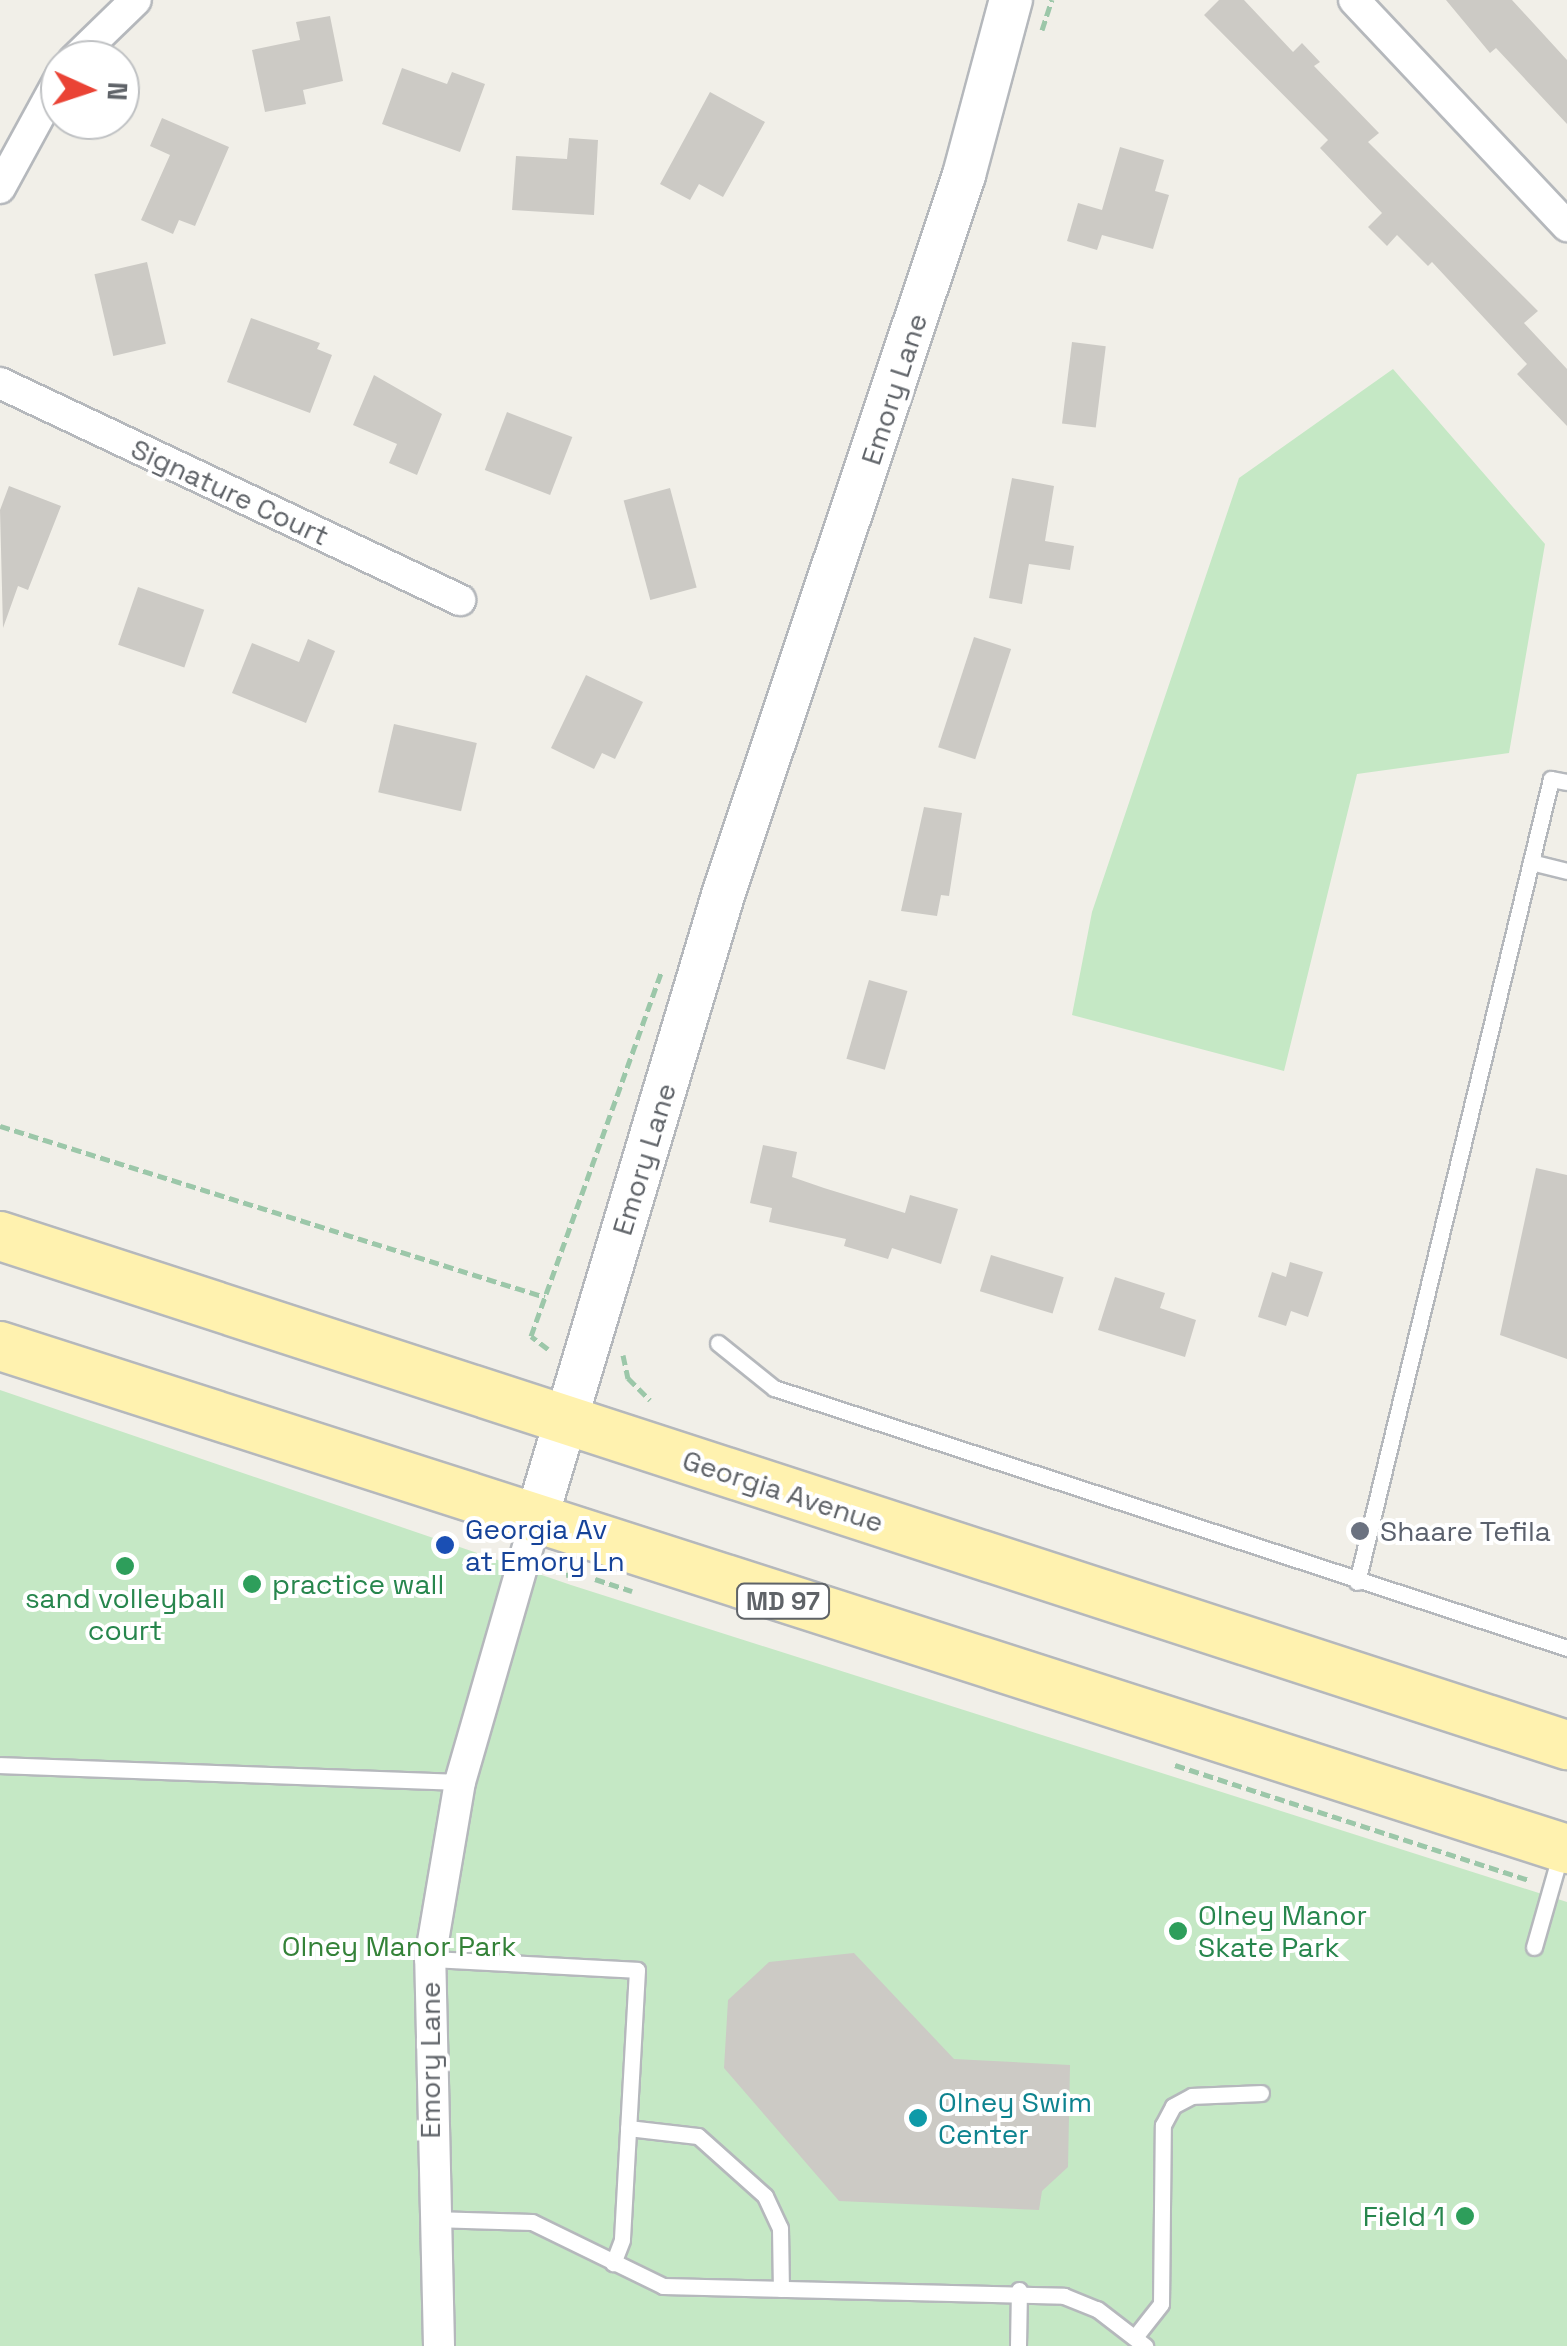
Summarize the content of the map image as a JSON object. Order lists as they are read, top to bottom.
{
  "streets": {
    "main road": ["Georgia Avenue", "MD 97"],
    "street": ["Emory Lane", "Signature Court"]
  },
  "crossings": [
    ["Emory Lane", "Georgia Avenue"],
    ["Emory Lane", "MD 97"]
  ],
  "parks": ["Olney Manor Park"],
  "places": [
    "Shaare Tefila",
    "Georgia Av at Emory Ln",
    "sand volleyball court",
    "practice wall",
    "Olney Manor Skate Park",
    "Olney Swim Center",
    "Field 1"
  ],
  "north": "right"
}
